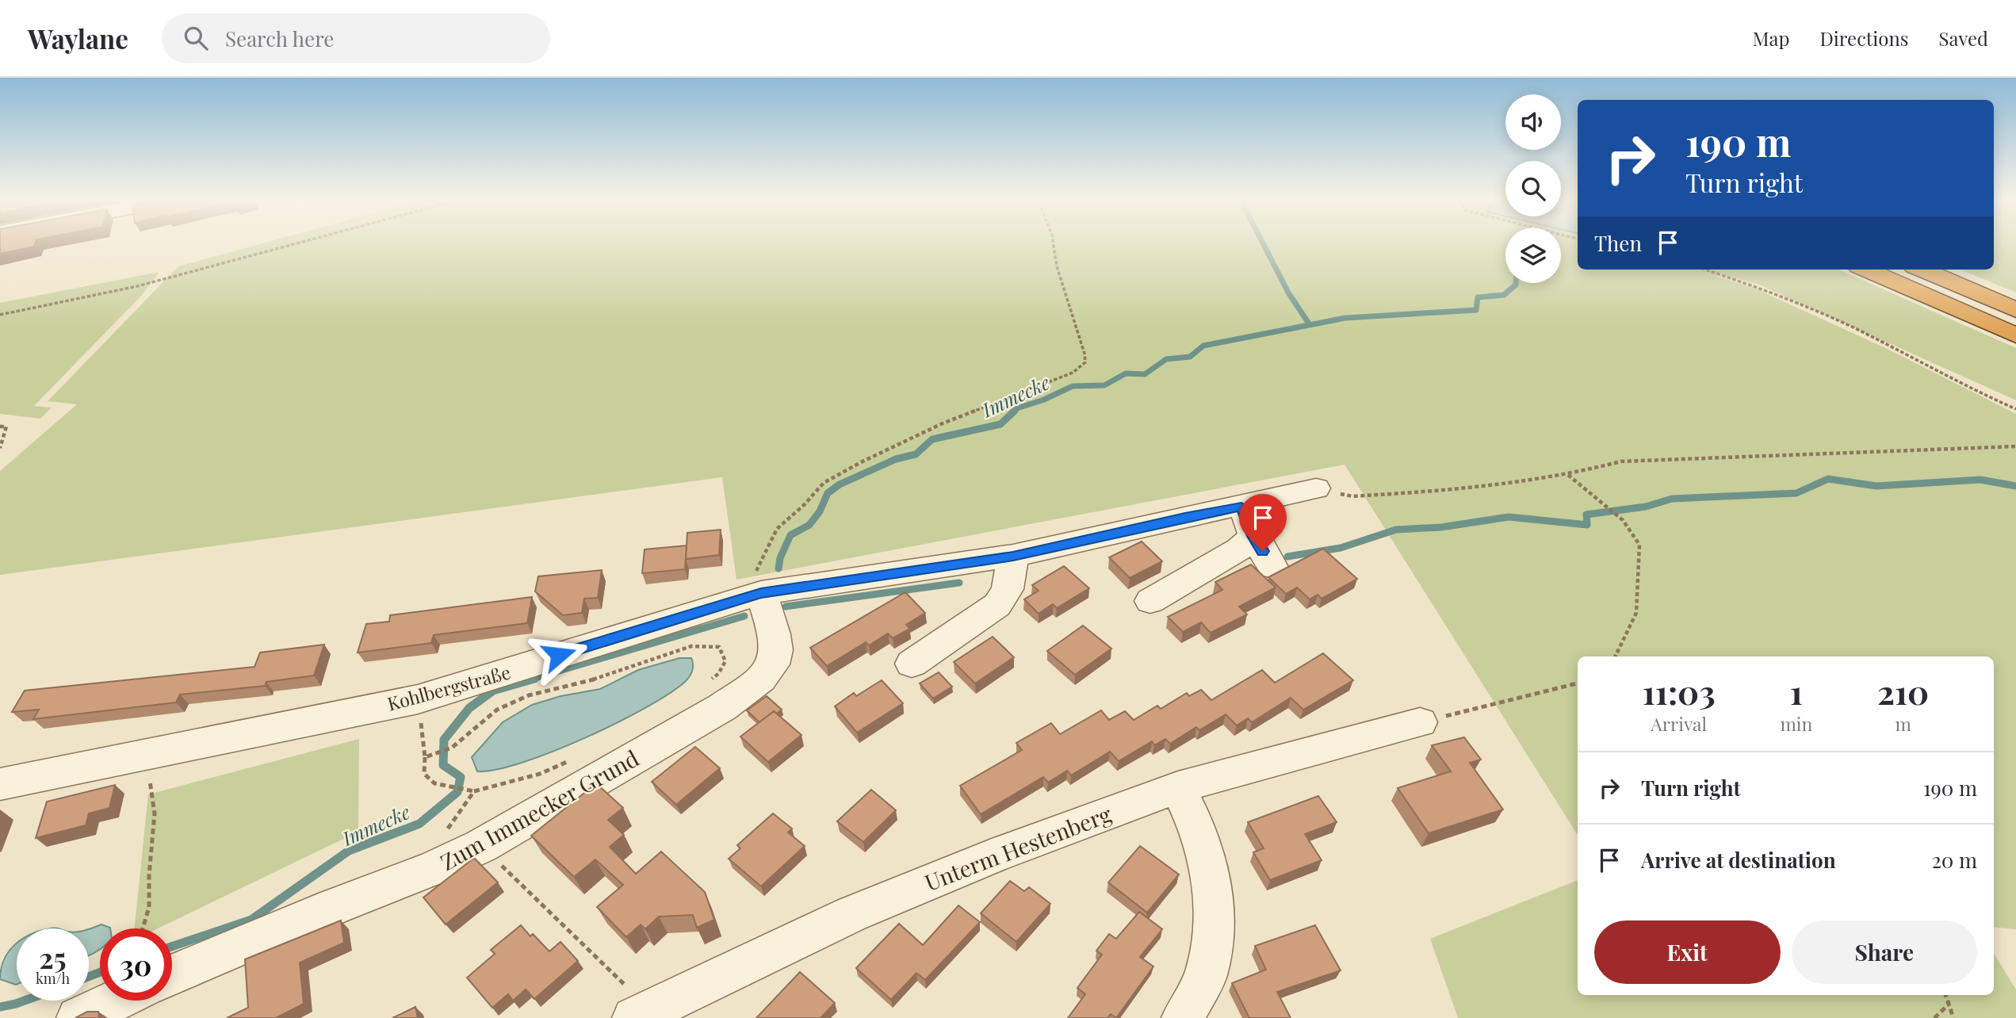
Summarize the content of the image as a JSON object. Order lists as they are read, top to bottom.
{
  "streets": {
    "street": ["Kohlbergstraße", "Zum Immecker Grund", "Unterm Hestenberg"]
  },
  "crossings": [
    ["Kohlbergstraße", "Zum Immecker Grund"]
  ],
  "water": ["Immecke"],
  "page": {
    "header": "Waylane",
    "search": "Search here",
    "nav": ["Map", "Directions", "Saved"],
    "turn": ["190 m", "Turn right"],
    "then": "Then",
    "eta": [
      "11:03",
      "Arrival",
      "1",
      "min",
      "210",
      "m"
    ],
    "list": [
      {
        "name": "Turn right",
        "value": "190 m"
      },
      {
        "name": "Arrive at destination",
        "value": "20 m"
      }
    ],
    "buttons": ["Exit", "Share"],
    "speed": "25 km/h",
    "limit": "30"
  }
}
